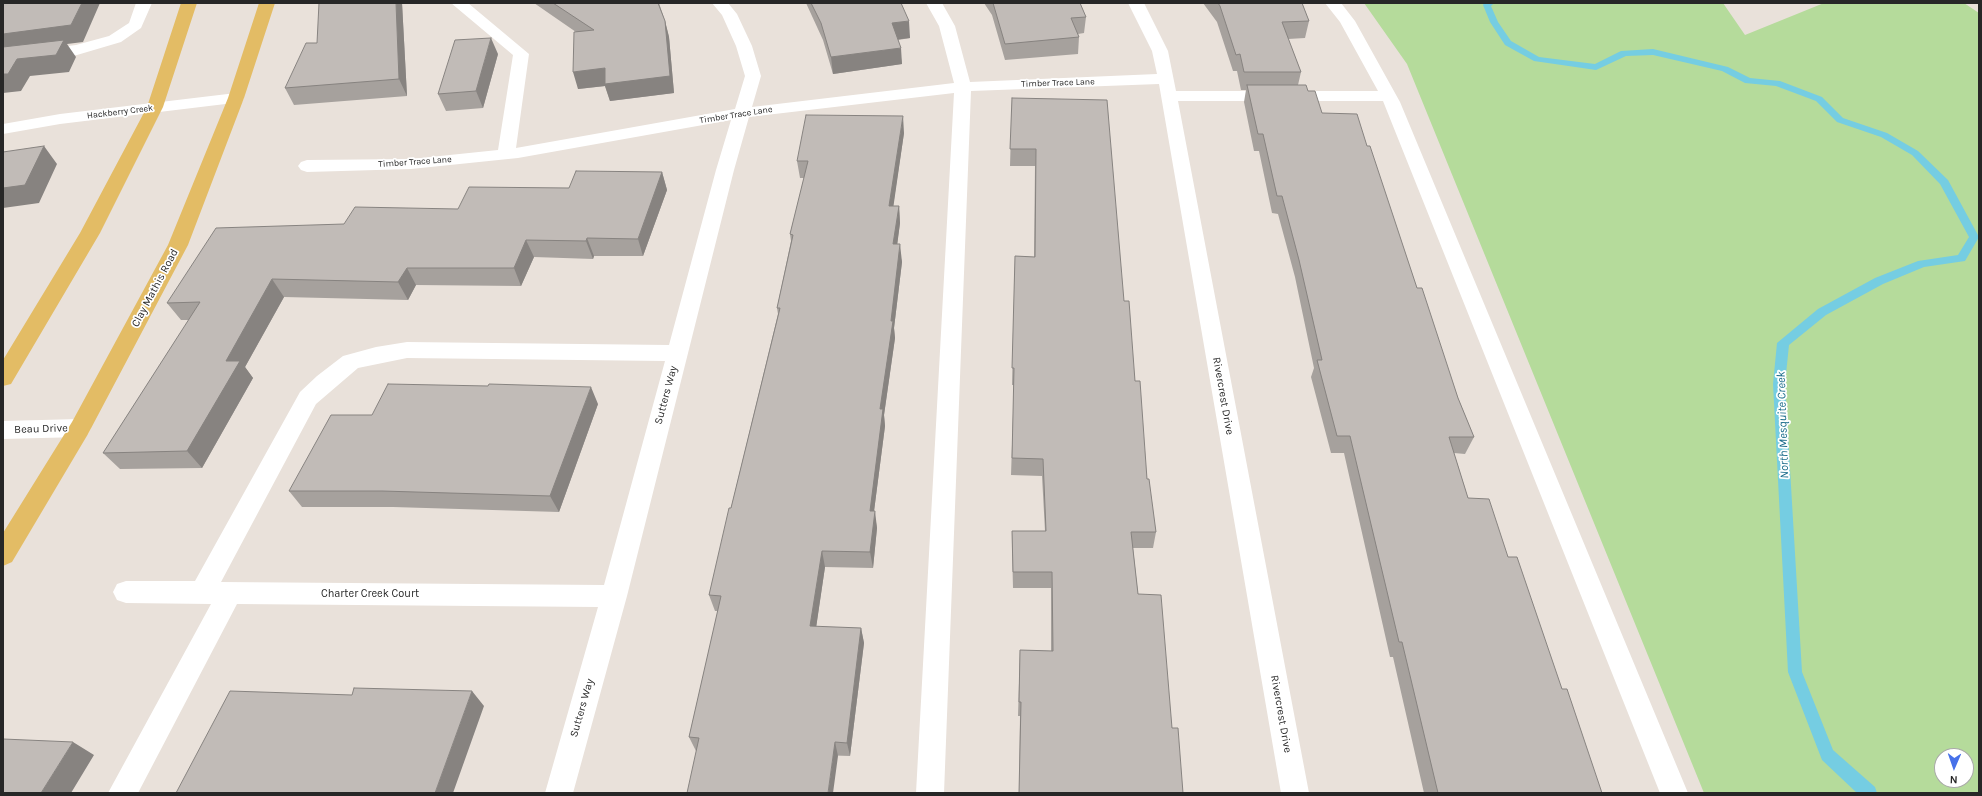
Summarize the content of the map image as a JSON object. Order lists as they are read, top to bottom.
{
  "streets": {
    "main road": ["Clay Mathis Road"],
    "street": [
      "Timber Trace Lane",
      "Hackberry Creek",
      "Sutters Way",
      "Rivercrest Drive",
      "Beau Drive",
      "Charter Creek Court"
    ]
  },
  "crossings": [
    ["Timber Trace Lane", "Sutters Way"],
    ["Timber Trace Lane", "Rivercrest Drive"],
    ["Hackberry Creek", "Clay Mathis Road"],
    ["Clay Mathis Road", "Beau Drive"],
    ["Sutters Way", "Charter Creek Court"]
  ],
  "water": ["North Mesquite Creek"],
  "north": "bottom"
}
